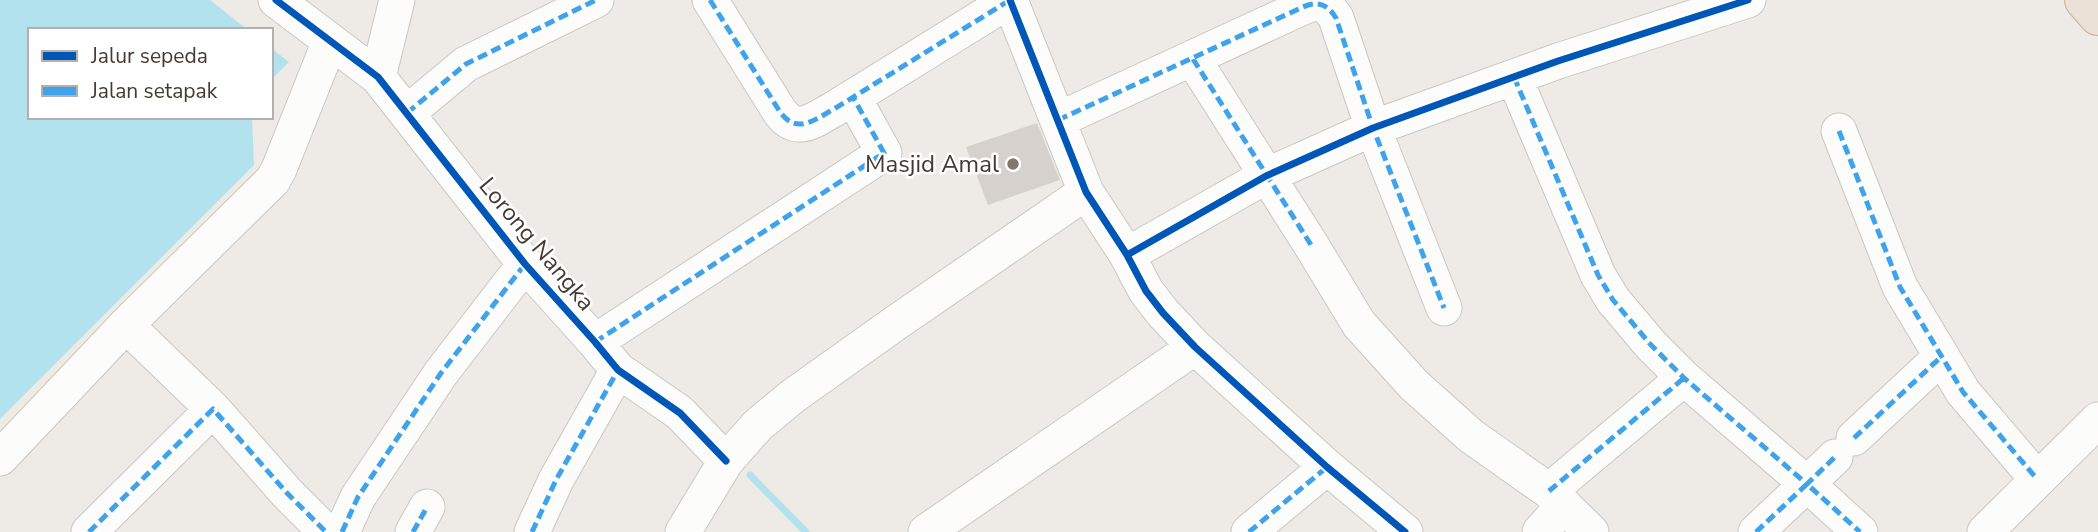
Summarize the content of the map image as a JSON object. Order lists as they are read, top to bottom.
{
  "streets": {
    "street": ["Lorong Nangka"]
  },
  "places": ["Masjid Amal"],
  "legend": ["Jalur sepeda", "Jalan setapak"]
}
